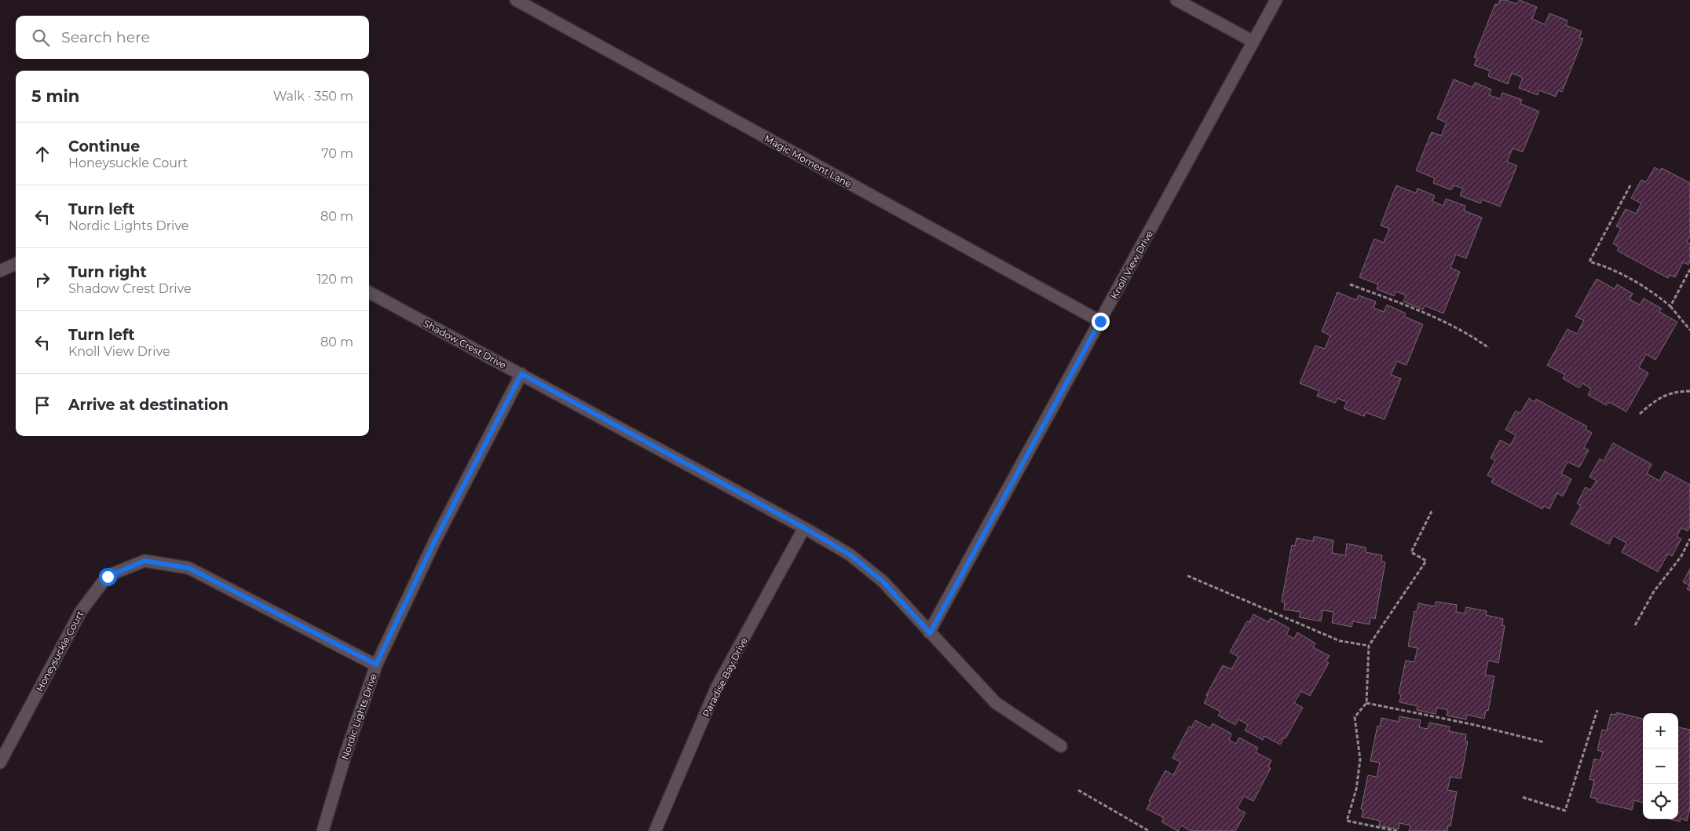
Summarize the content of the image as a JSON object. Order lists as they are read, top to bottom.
{
  "streets": {
    "street": [
      "Magic Moment Lane",
      "Knoll View Drive",
      "Shadow Crest Drive",
      "Honeysuckle Court",
      "Paradise Bay Drive",
      "Nordic Lights Drive"
    ]
  },
  "crossings": [
    ["Magic Moment Lane", "Knoll View Drive"],
    ["Knoll View Drive", "Shadow Crest Drive"],
    ["Shadow Crest Drive", "Paradise Bay Drive"],
    ["Shadow Crest Drive", "Nordic Lights Drive"],
    ["Honeysuckle Court", "Nordic Lights Drive"]
  ],
  "page": {
    "search": "Search here",
    "heading": ["5 min", "Walk · 350 m"],
    "list": [
      ["Continue", "Honeysuckle Court", "70 m"],
      ["Turn left", "Nordic Lights Drive", "80 m"],
      ["Turn right", "Shadow Crest Drive", "120 m"],
      ["Turn left", "Knoll View Drive", "80 m"],
      "Arrive at destination"
    ],
    "map_buttons": ["+", "−"]
  }
}
